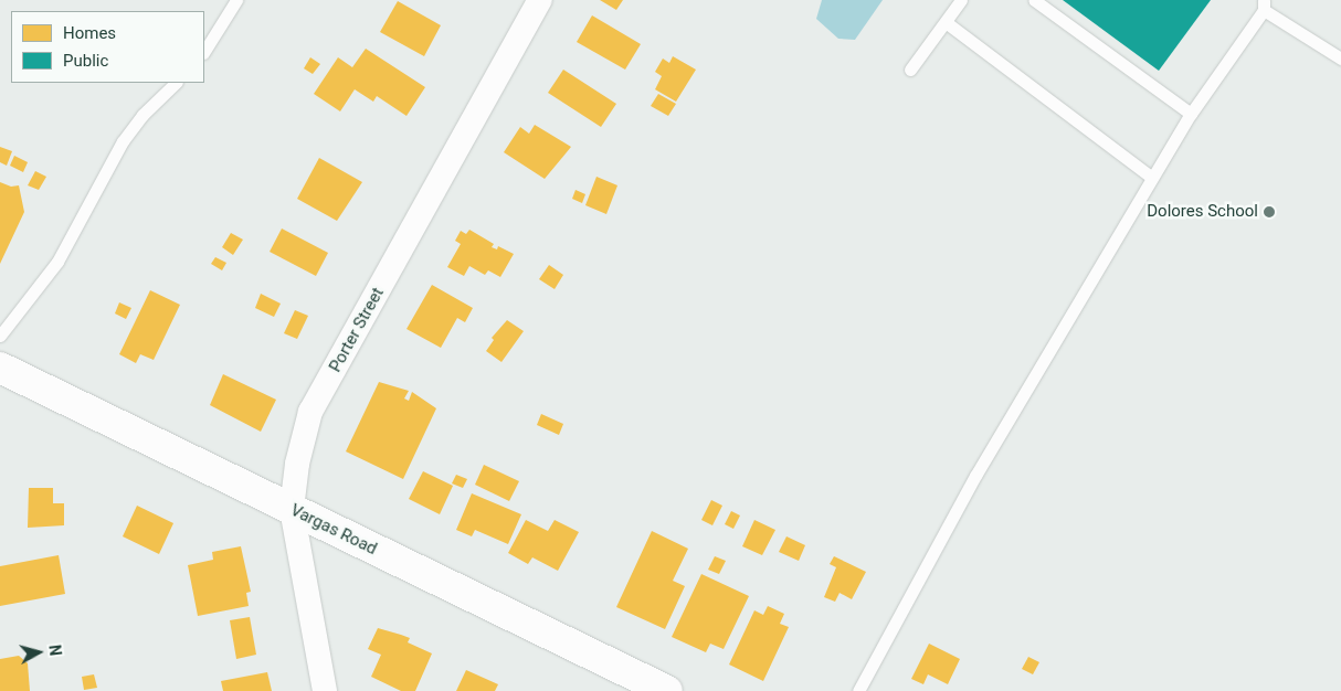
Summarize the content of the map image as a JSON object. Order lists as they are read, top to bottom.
{
  "streets": {
    "street": ["Porter Street", "Vargas Road"]
  },
  "crossings": [
    ["Porter Street", "Vargas Road"]
  ],
  "places": ["Dolores School"],
  "legend": ["Homes", "Public"],
  "north": "right"
}
